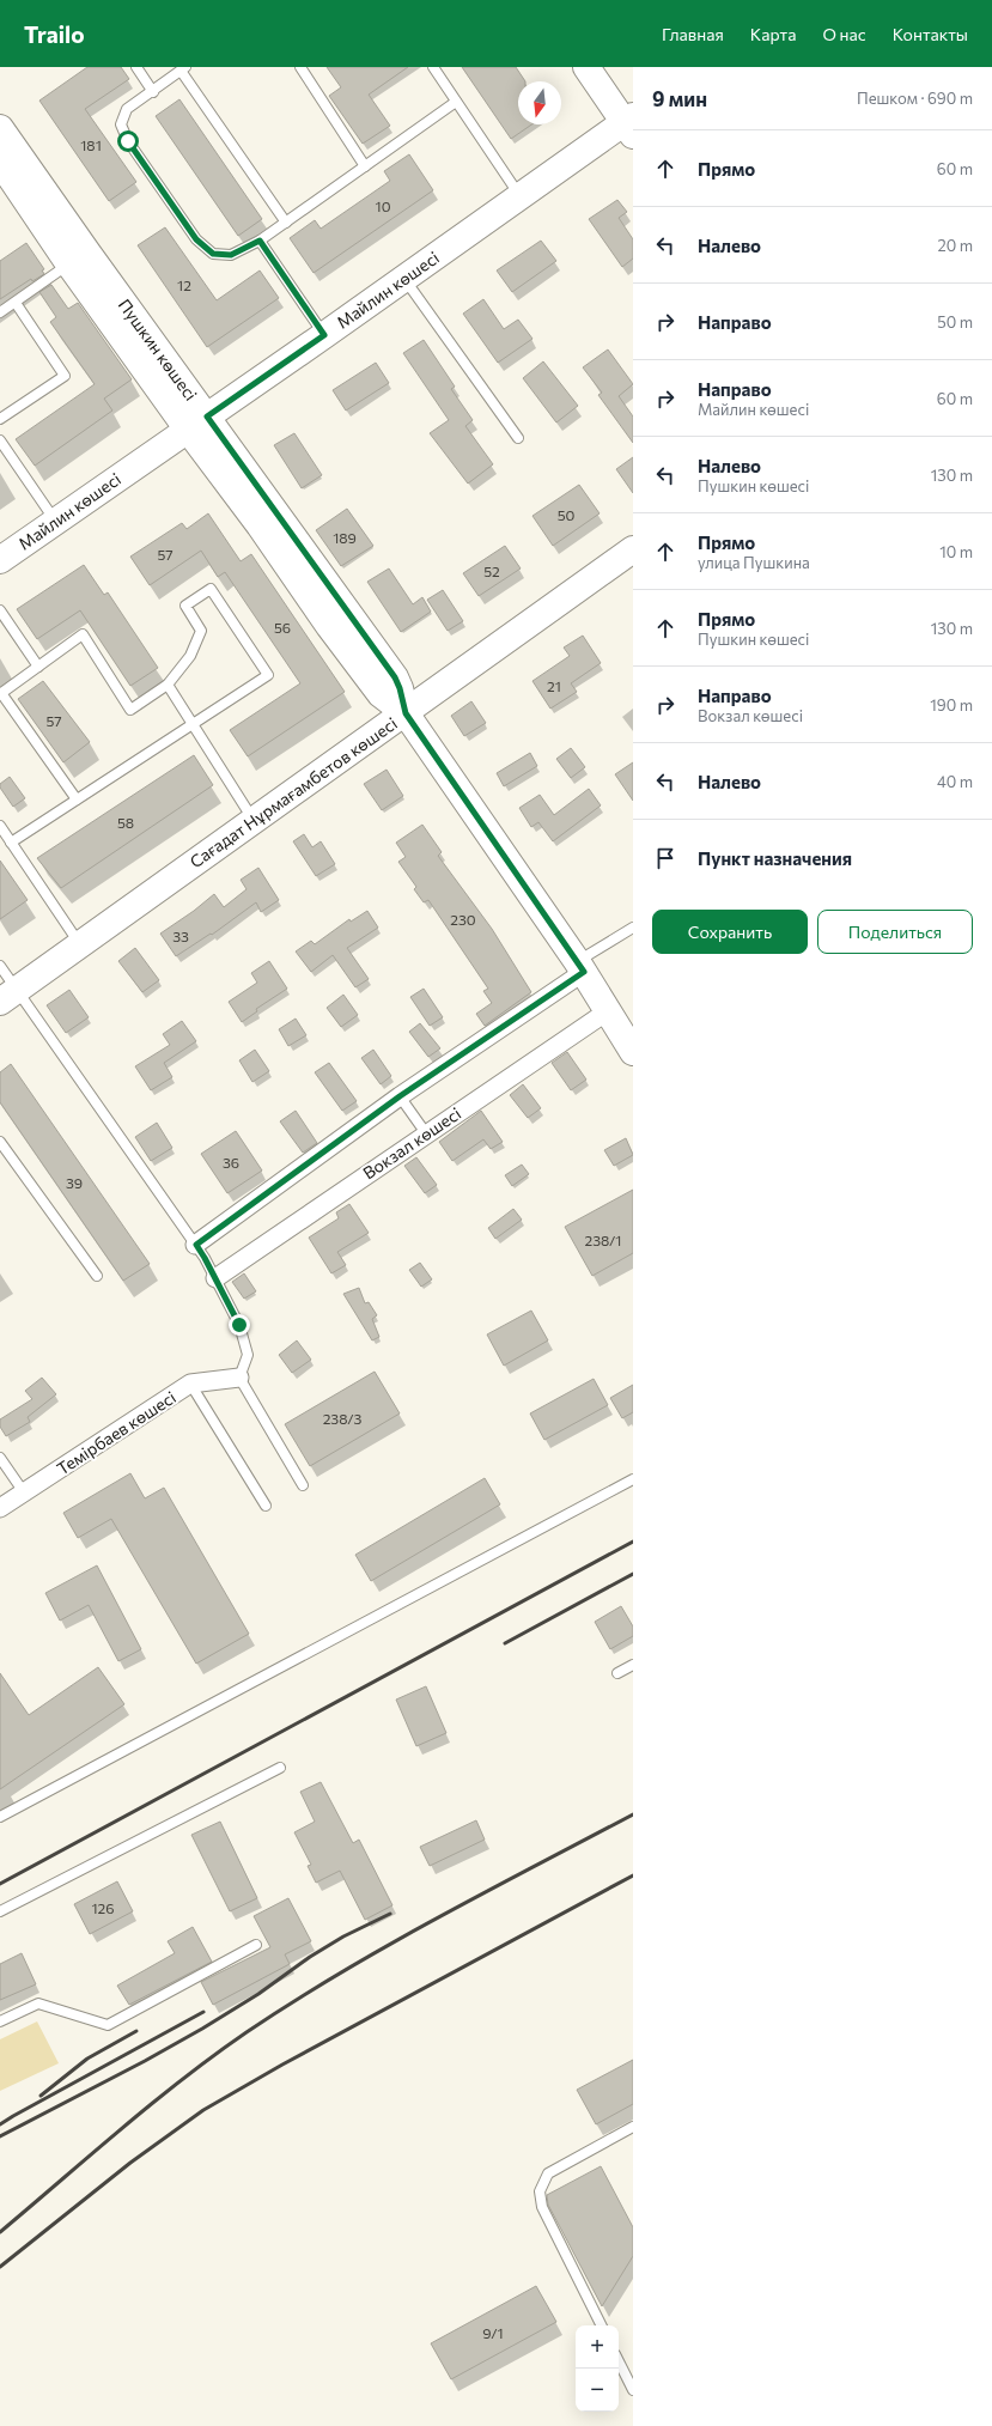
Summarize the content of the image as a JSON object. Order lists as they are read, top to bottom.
{
  "streets": {
    "street": [
      "Майлин көшесі",
      "Пушкин көшесі",
      "Сағадат Нұрмағамбетов көшесі",
      "Вокзал көшесі",
      "Темірбаев көшесі"
    ]
  },
  "crossings": [
    ["Майлин көшесі", "Пушкин көшесі"],
    ["Пушкин көшесі", "Сағадат Нұрмағамбетов көшесі"]
  ],
  "house_numbers": [
    "181",
    "10",
    "12",
    "50",
    "189",
    "57",
    "52",
    "56",
    "21",
    "57",
    "58",
    "230",
    "33",
    "36",
    "39",
    "238/1",
    "238/3",
    "126",
    "9/1"
  ],
  "north": "bottom",
  "page": {
    "header": "Trailo",
    "nav": [
      "Главная",
      "Карта",
      "О нас",
      "Контакты"
    ],
    "heading": ["9 мин", "Пешком · 690 m"],
    "list": [
      ["Прямо", "60 m"],
      ["Налево", "20 m"],
      ["Направо", "50 m"],
      ["Направо", "Майлин көшесі", "60 m"],
      ["Налево", "Пушкин көшесі", "130 m"],
      ["Прямо", "улица Пушкина", "10 m"],
      ["Прямо", "Пушкин көшесі", "130 m"],
      ["Направо", "Вокзал көшесі", "190 m"],
      ["Налево", "40 m"],
      "Пункт назначения"
    ],
    "buttons": ["Сохранить", "Поделиться"],
    "map_buttons": ["+", "−"]
  }
}
